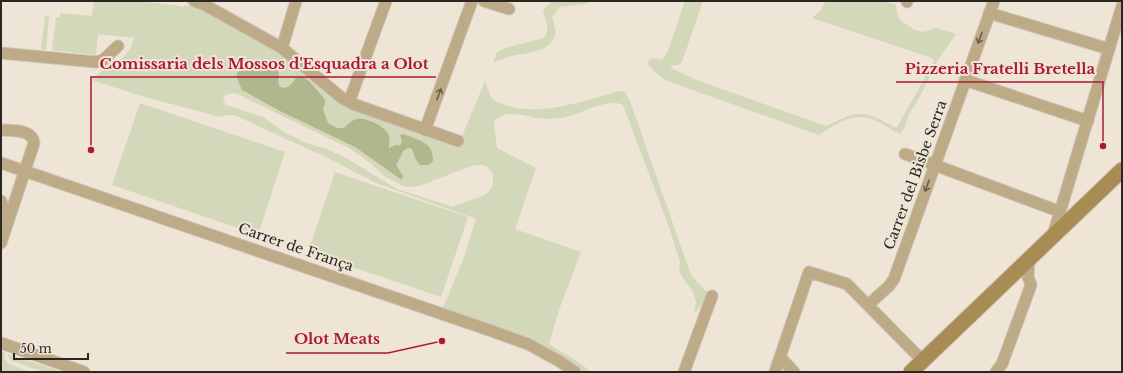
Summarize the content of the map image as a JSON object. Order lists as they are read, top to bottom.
{
  "streets": {
    "street": ["Carrer del Bisbe Serra", "Carrer de França"]
  },
  "one_way": ["Carrer del Bisbe Serra"],
  "places": ["Pizzeria Fratelli Bretella", "Comissaria dels Mossos d'Esquadra a Olot", "Olot Meats"],
  "scale_bar": "50 m"
}
